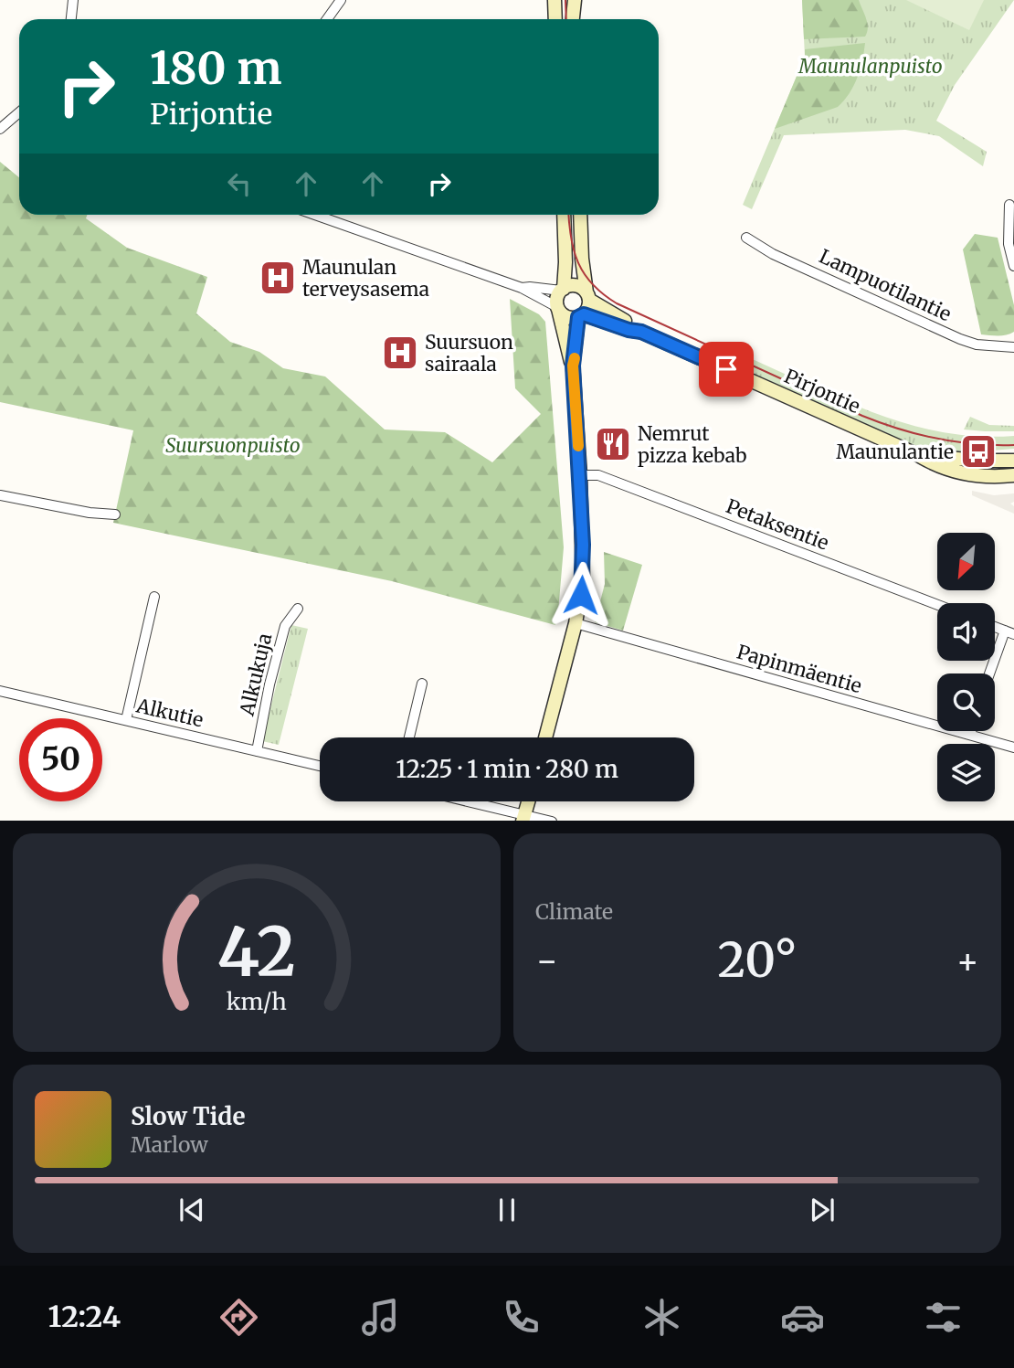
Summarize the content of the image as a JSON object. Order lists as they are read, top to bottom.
{
  "streets": {
    "main road": ["Pirjontie"],
    "street": [
      "Lampuotilantie",
      "Petaksentie",
      "Papinmäentie",
      "Alkukuja",
      "Alkutie"
    ]
  },
  "crossings": [
    ["Alkukuja", "Alkutie"]
  ],
  "parks": ["Maunulanpuisto", "Suursuonpuisto"],
  "places": {
    "hospital": ["Maunulan terveysasema", "Suursuon sairaala"],
    "restaurant": ["Nemrut pizza kebab"],
    "bus stop": ["Maunulantie"]
  },
  "north": "bottom left",
  "page": {
    "turn": ["180 m", "Pirjontie"],
    "limit": "50",
    "trip": "12:25 · 1 min · 280 m",
    "tile": "Climate",
    "heat": ["−", "20°", "+"],
    "song": ["Slow Tide", "Marlow"],
    "tabs": "12:24",
    "gauge": ["42", "km/h"]
  }
}
